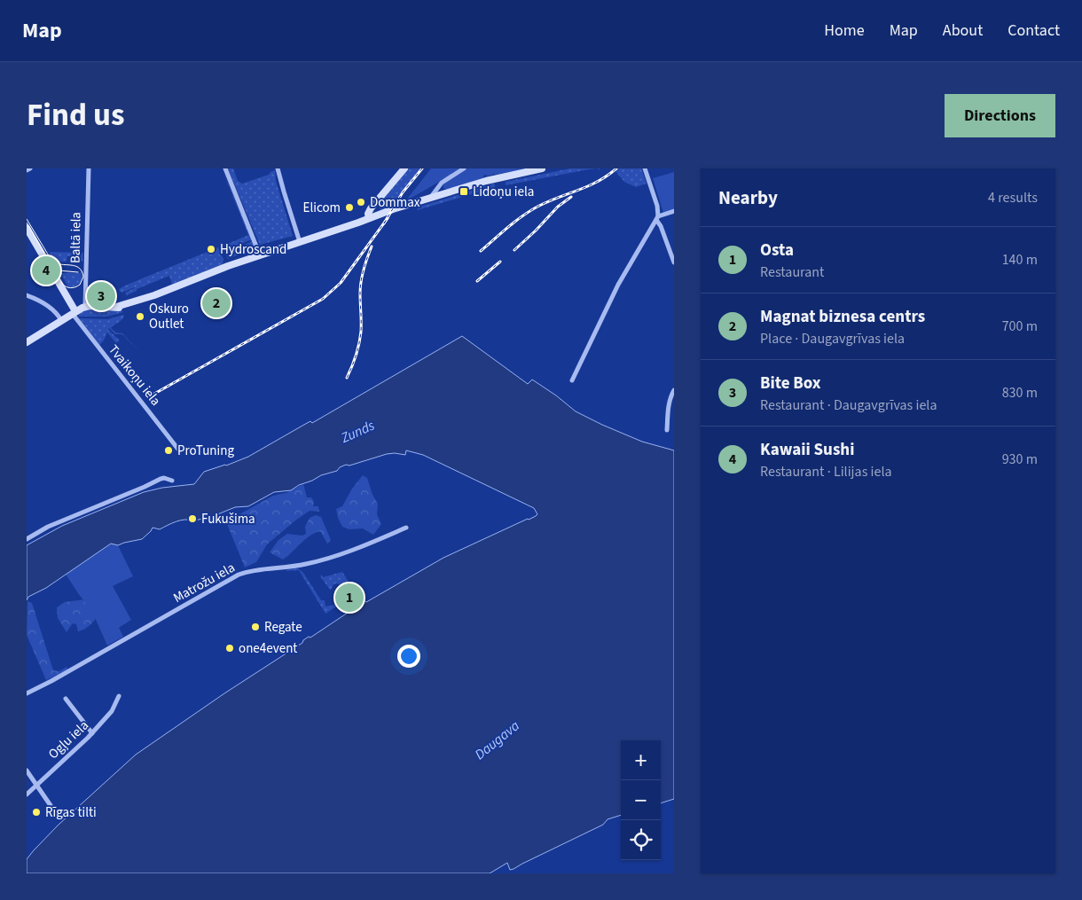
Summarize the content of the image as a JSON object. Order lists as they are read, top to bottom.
{
  "streets": {
    "street": [
      "Baltā iela",
      "Tvaikoņu iela",
      "Matrožu iela",
      "Ogļu iela"
    ]
  },
  "water": ["Zunds", "Daugava"],
  "places": {
    "transit": ["Lidoņu iela"],
    "other": [
      "Dommax",
      "Elicom",
      "Hydroscand",
      "Oskuro Outlet",
      "ProTuning",
      "Fukušima",
      "Regate",
      "one4event",
      "Rīgas tilti"
    ]
  },
  "page": {
    "header": "Map",
    "nav": [
      "Home",
      "Map",
      "About",
      "Contact"
    ],
    "title": "Find us",
    "buttons": "Directions",
    "heading": ["Nearby", "4 results"],
    "list": [
      {
        "mark": "1",
        "name": "Osta",
        "note": "Restaurant",
        "value": "140 m"
      },
      {
        "mark": "2",
        "name": "Magnat biznesa centrs",
        "note": "Place · Daugavgrīvas iela",
        "value": "700 m"
      },
      {
        "mark": "3",
        "name": "Bite Box",
        "note": "Restaurant · Daugavgrīvas iela",
        "value": "830 m"
      },
      {
        "mark": "4",
        "name": "Kawaii Sushi",
        "note": "Restaurant · Lilijas iela",
        "value": "930 m"
      }
    ],
    "pins": [
      "4",
      "3",
      "2",
      "1"
    ],
    "map_buttons": ["+", "−"]
  }
}
